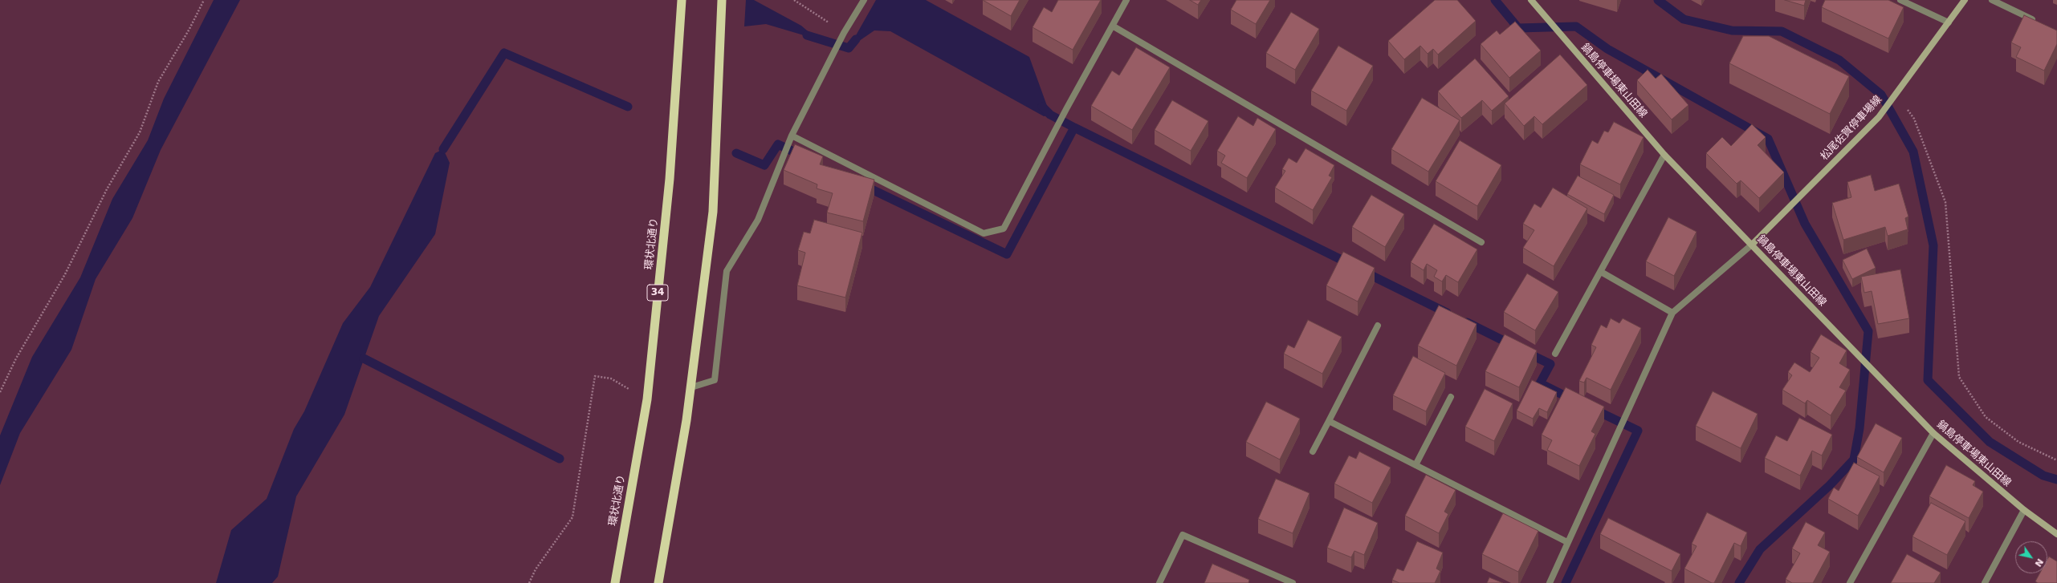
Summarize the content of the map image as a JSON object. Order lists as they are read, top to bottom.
{
  "streets": {
    "highway": ["環状北通り", "34"],
    "main road": ["鍋島停車場東山田線", "松尾佐賀停車場線"]
  },
  "crossings": [
    ["鍋島停車場東山田線", "松尾佐賀停車場線"]
  ],
  "north": "bottom right"
}
